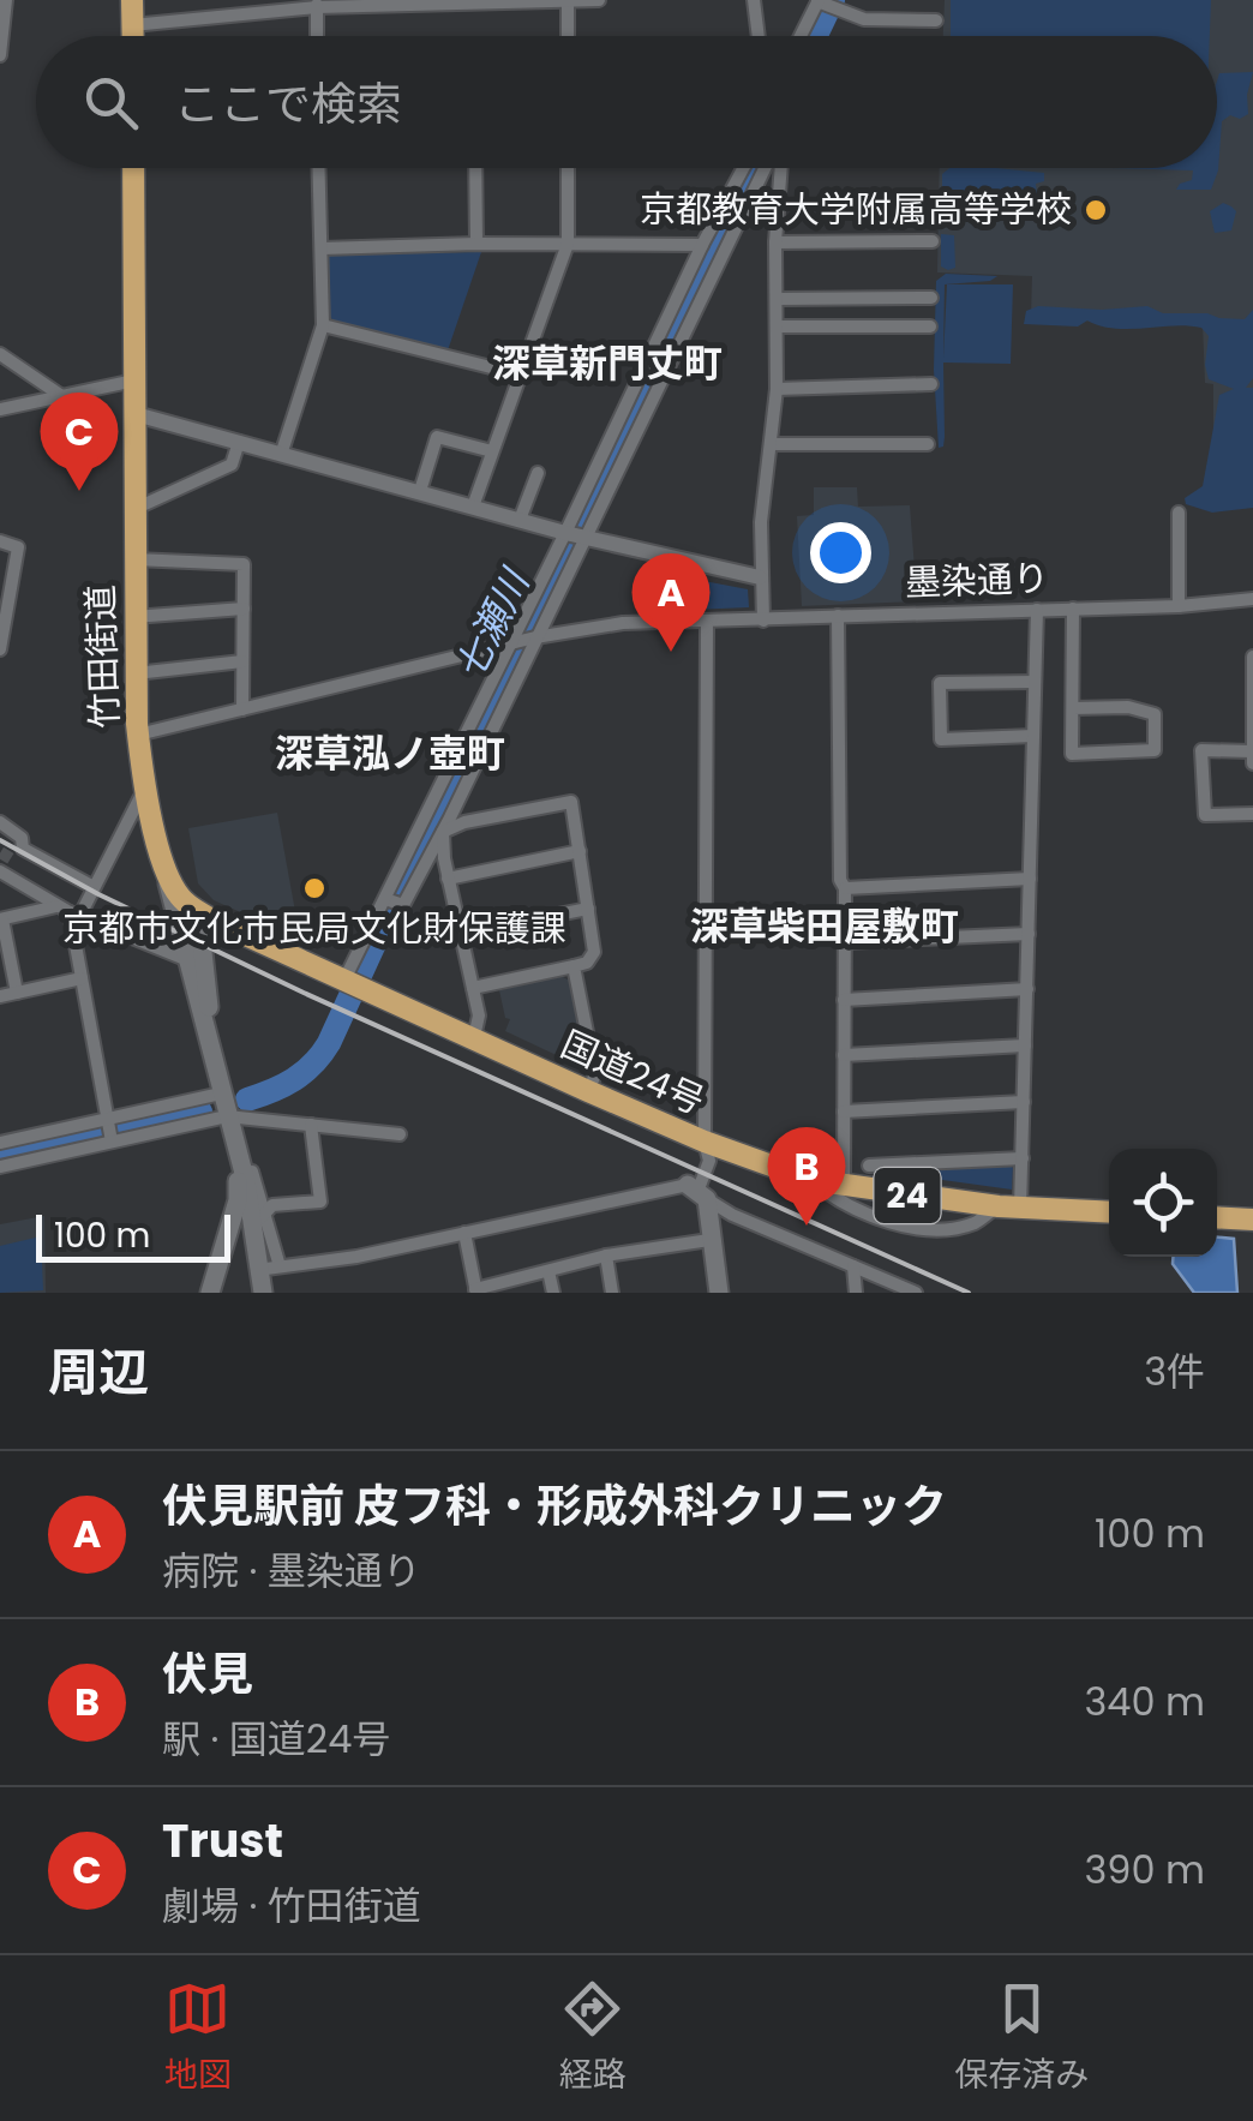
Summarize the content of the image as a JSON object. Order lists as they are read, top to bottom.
{
  "streets": {
    "highway": ["竹田街道", "国道24号", "24"],
    "street": ["墨染通り"]
  },
  "crossings": [
    ["墨染通り", "竹田街道"],
    ["竹田街道", "国道24号"]
  ],
  "districts": ["深草新門丈町", "深草泓ノ壺町", "深草柴田屋敷町"],
  "water": ["七瀬川"],
  "places": ["京都教育大学附属高等学校", "京都市文化市民局文化財保護課"],
  "scale_bar": "100 m",
  "page": {
    "search": "ここで検索",
    "pins": ["C", "A", "B"],
    "scale": "100 m",
    "heading": ["周辺", "3件"],
    "list": [
      {
        "mark": "A",
        "name": "伏見駅前 皮フ科・形成外科クリニック",
        "note": "病院 · 墨染通り",
        "value": "100 m"
      },
      {
        "mark": "B",
        "name": "伏見",
        "note": "駅 · 国道24号",
        "value": "340 m"
      },
      {
        "mark": "C",
        "name": "Trust",
        "note": "劇場 · 竹田街道",
        "value": "390 m"
      }
    ],
    "nav": ["地図", "経路", "保存済み"]
  }
}
